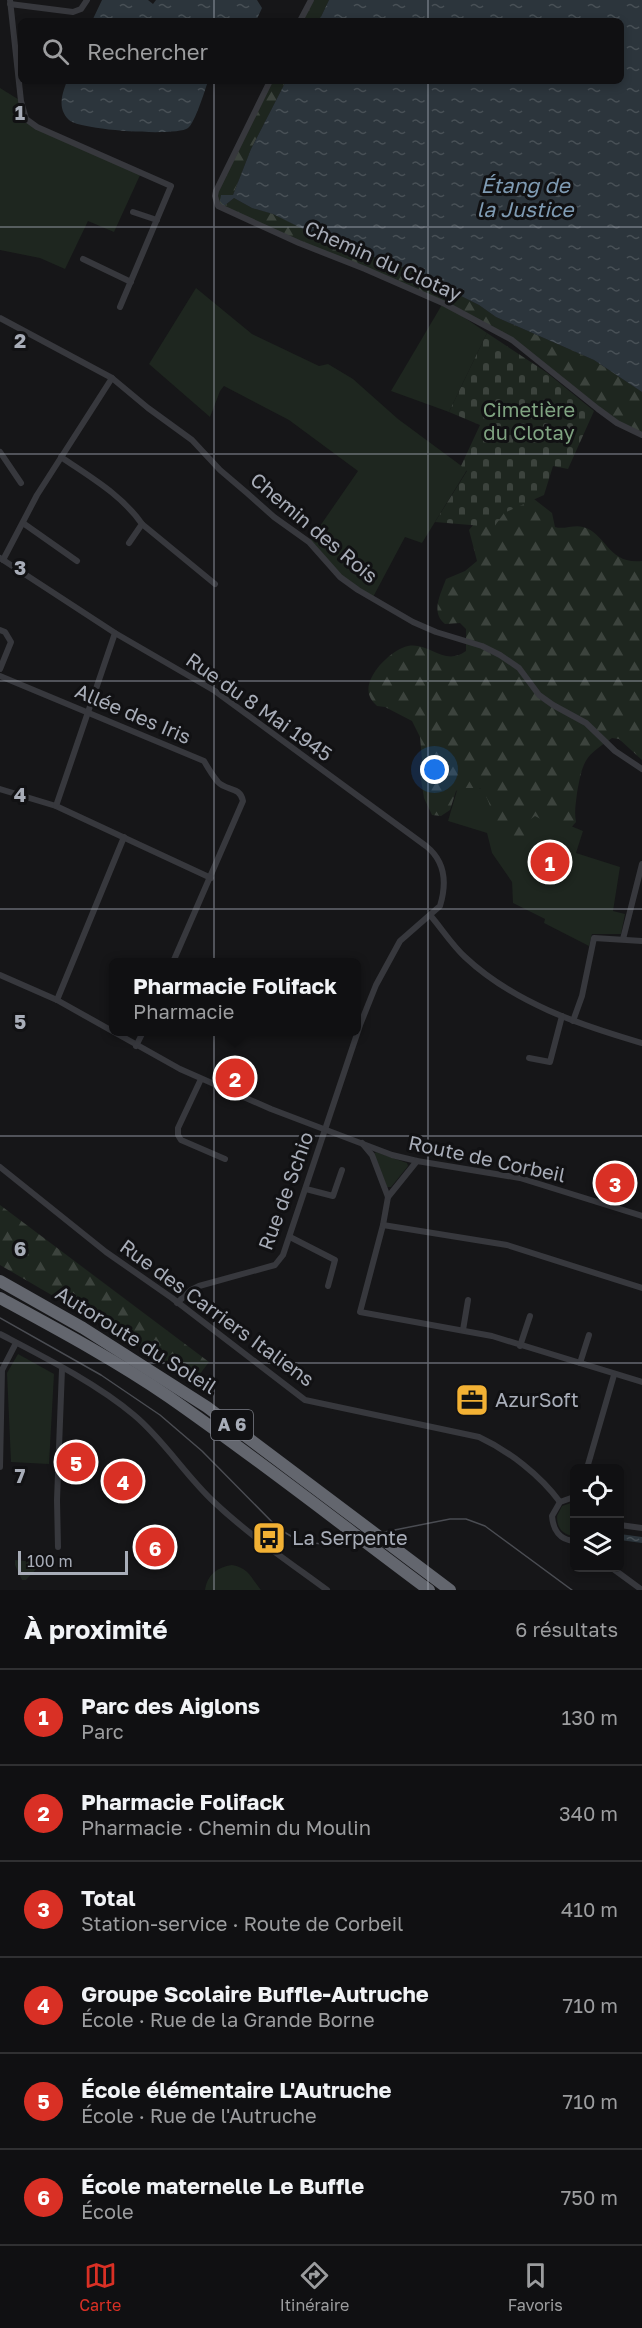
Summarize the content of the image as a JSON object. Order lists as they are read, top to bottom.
{
  "streets": {
    "highway": ["Autoroute du Soleil", "A 6"],
    "street": [
      "Chemin du Clotay",
      "Chemin des Rois",
      "Rue du 8 Mai 1945",
      "Allée des Iris",
      "Route de Corbeil",
      "Rue de Schio",
      "Rue des Carriers Italiens"
    ]
  },
  "crossings": [
    ["Rue du 8 Mai 1945", "Rue de Schio"],
    ["Route de Corbeil", "Rue de Schio"],
    ["Rue de Schio", "Rue des Carriers Italiens"]
  ],
  "water": ["Étang de la Justice"],
  "parks": ["Cimetière du Clotay"],
  "places": {
    "office": ["AzurSoft"],
    "bus stop": ["La Serpente"]
  },
  "scale_bar": "100 m",
  "page": {
    "search": "Rechercher",
    "pins": [
      "1",
      "2",
      "3",
      "5",
      "4",
      "6"
    ],
    "popup": ["Pharmacie Folifack", "Pharmacie"],
    "scale": "100 m",
    "heading": ["À proximité", "6 résultats"],
    "list": [
      {
        "mark": "1",
        "name": "Parc des Aiglons",
        "note": "Parc",
        "value": "130 m"
      },
      {
        "mark": "2",
        "name": "Pharmacie Folifack",
        "note": "Pharmacie · Chemin du Moulin",
        "value": "340 m"
      },
      {
        "mark": "3",
        "name": "Total",
        "note": "Station-service · Route de Corbeil",
        "value": "410 m"
      },
      {
        "mark": "4",
        "name": "Groupe Scolaire Buffle-Autruche",
        "note": "École · Rue de la Grande Borne",
        "value": "710 m"
      },
      {
        "mark": "5",
        "name": "École élémentaire L'Autruche",
        "note": "École · Rue de l'Autruche",
        "value": "710 m"
      },
      {
        "mark": "6",
        "name": "École maternelle Le Buffle",
        "note": "École",
        "value": "750 m"
      }
    ],
    "nav": ["Carte", "Itinéraire", "Favoris"]
  },
  "grid": {
    "rows": [
      "1",
      "2",
      "3",
      "4",
      "5",
      "6",
      "7"
    ]
  }
}
